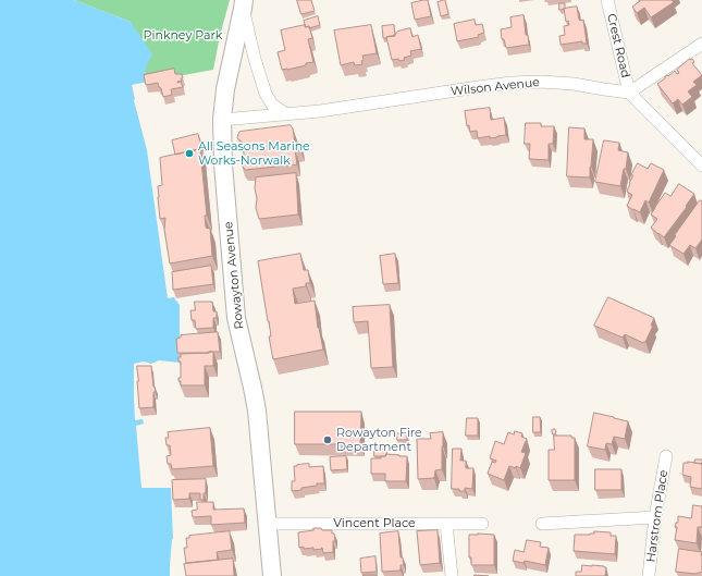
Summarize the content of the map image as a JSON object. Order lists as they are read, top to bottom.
{
  "streets": {
    "main road": ["Rowayton Avenue"],
    "street": [
      "Crest Road",
      "Wilson Avenue",
      "Harstrom Place",
      "Vincent Place"
    ]
  },
  "crossings": [
    ["Crest Road", "Wilson Avenue"],
    ["Wilson Avenue", "Rowayton Avenue"],
    ["Rowayton Avenue", "Vincent Place"]
  ],
  "parks": ["Pinkney Park"],
  "places": ["All Seasons Marine Works-Norwalk", "Rowayton Fire Department"]
}
